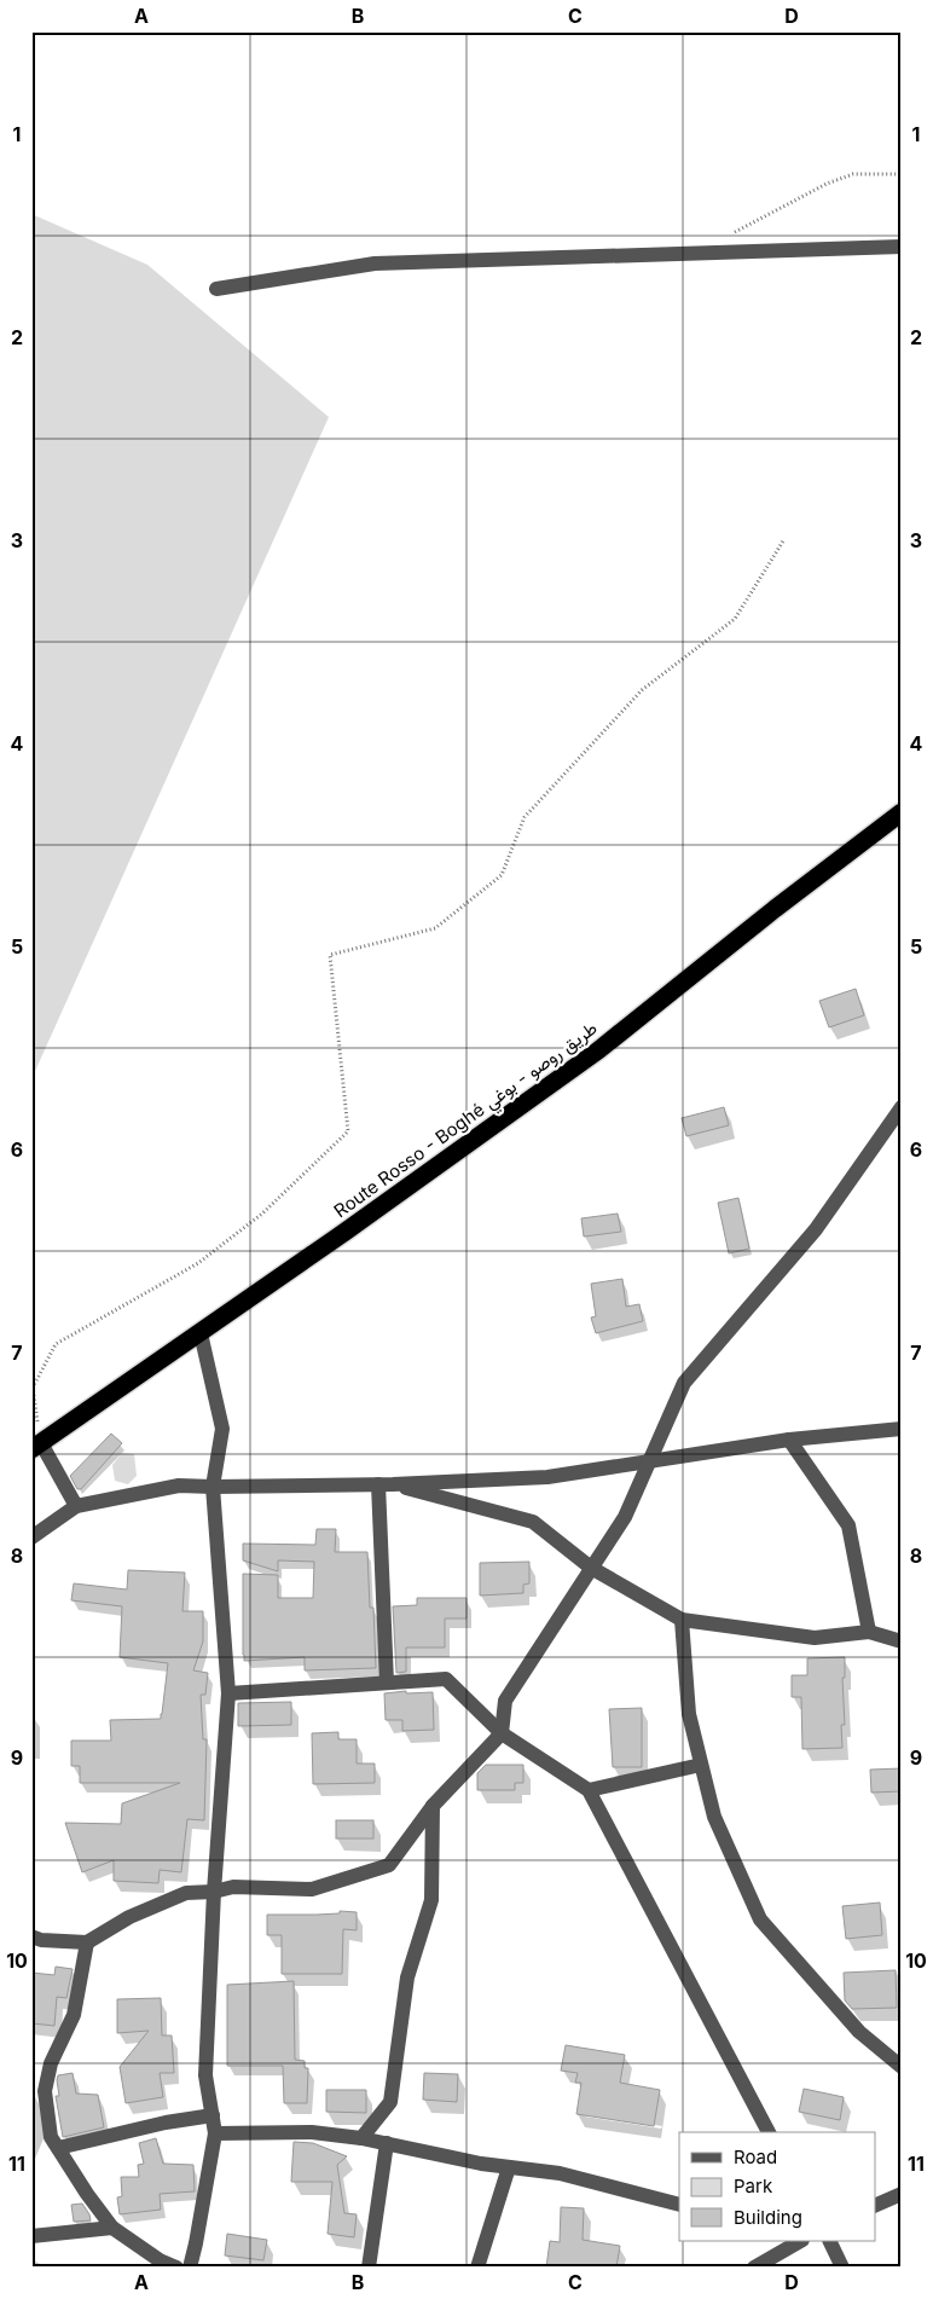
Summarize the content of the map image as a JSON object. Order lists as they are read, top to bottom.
{
  "streets": {
    "highway": ["Route Rosso - Boghé طريق روصو - بوغي"]
  },
  "legend": ["Road", "Park", "Building"],
  "grid": {
    "columns": [
      "A",
      "B",
      "C",
      "D"
    ],
    "rows": [
      "1",
      "2",
      "3",
      "4",
      "5",
      "6",
      "7",
      "8",
      "9",
      "10",
      "11"
    ]
  }
}
